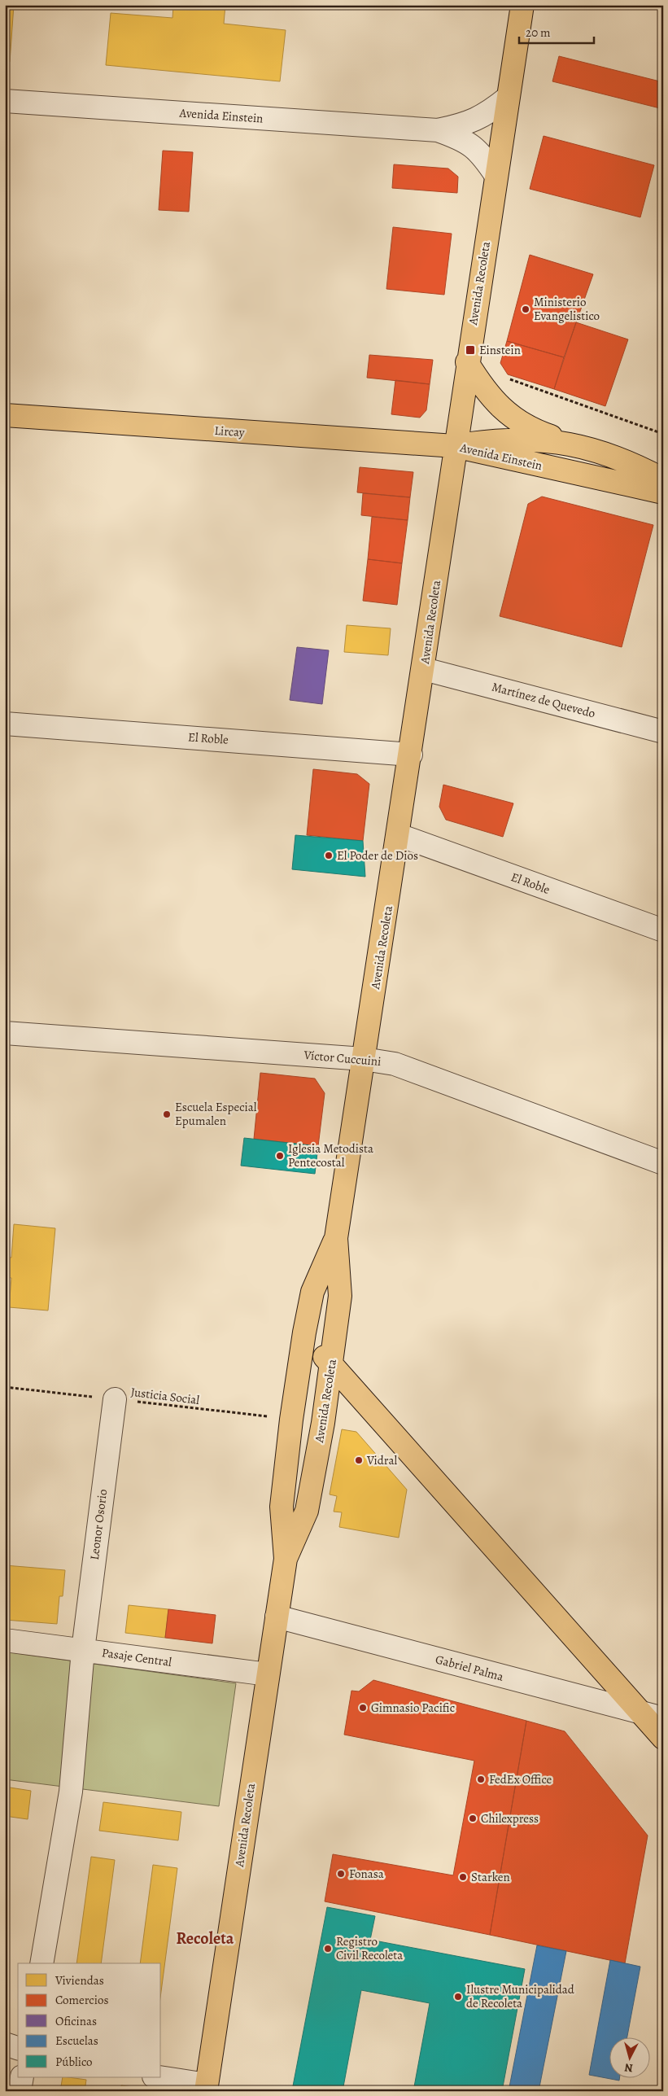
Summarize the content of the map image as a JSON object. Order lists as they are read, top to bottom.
{
  "streets": {
    "main road": ["Avenida Einstein", "Avenida Recoleta", "Lircay"],
    "street": [
      "Martínez de Quevedo",
      "El Roble",
      "Víctor Cuccuini",
      "Leonor Osorio",
      "Pasaje Central",
      "Gabriel Palma"
    ],
    "path": ["Justicia Social"]
  },
  "crossings": [
    ["Avenida Einstein", "Avenida Recoleta"],
    ["Avenida Einstein", "Lircay"],
    ["Avenida Recoleta", "Lircay"],
    ["Avenida Recoleta", "Martínez de Quevedo"],
    ["Avenida Recoleta", "El Roble"],
    ["Avenida Recoleta", "Víctor Cuccuini"],
    ["Avenida Recoleta", "Justicia Social"],
    ["Avenida Recoleta", "Pasaje Central"],
    ["Avenida Recoleta", "Gabriel Palma"],
    ["Justicia Social", "Leonor Osorio"],
    ["Leonor Osorio", "Pasaje Central"]
  ],
  "districts": ["Recoleta"],
  "places": {
    "other": [
      "Ministerio Evangelistico",
      "El Poder de Dios",
      "Escuela Especial Epumalen",
      "Iglesia Metodista Pentecostal",
      "Vidral",
      "Gimnasio Pacific",
      "FedEx Office",
      "Chilexpress",
      "Fonasa",
      "Starken",
      "Registro Civil Recoleta",
      "Ilustre Municipalidad de Recoleta"
    ],
    "transit": ["Einstein"]
  },
  "legend": [
    "Viviendas",
    "Comercios",
    "Oficinas",
    "Escuelas",
    "Público"
  ],
  "scale_bar": "20 m",
  "north": "bottom"
}
